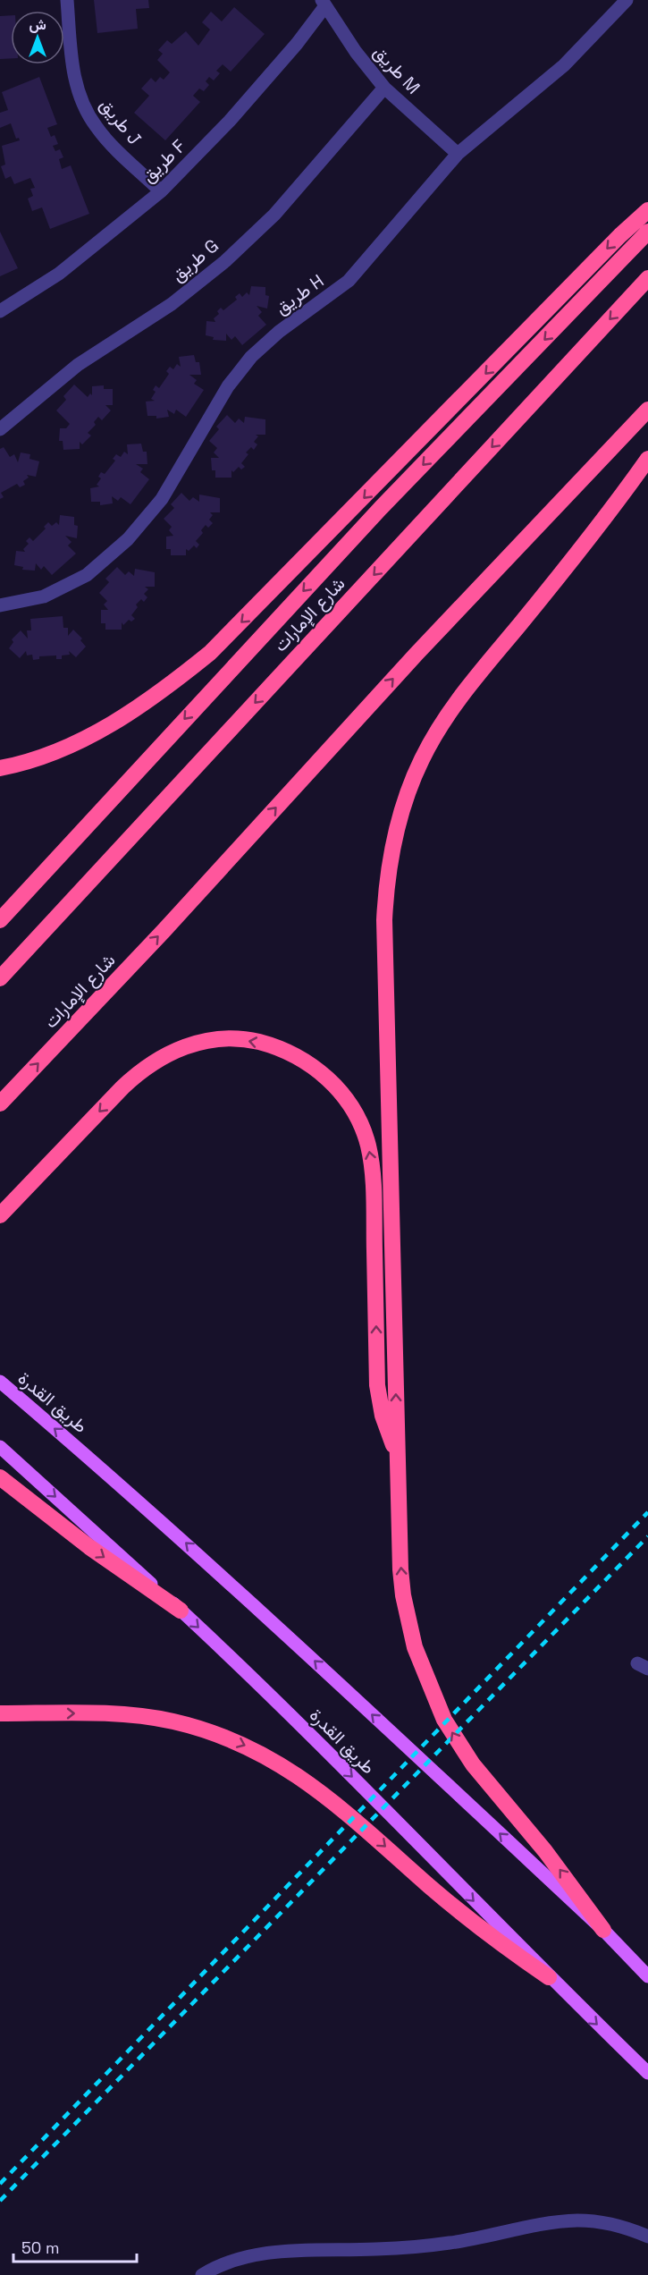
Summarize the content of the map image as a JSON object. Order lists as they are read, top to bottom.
{
  "streets": {
    "highway": ["شارع الإمارات"],
    "main road": ["طريق القدرة"],
    "street": [
      "طريق M",
      "طريق J",
      "طريق F",
      "طريق G",
      "طريق H"
    ]
  },
  "crossings": [
    ["طريق M", "طريق F"],
    ["طريق M", "طريق G"],
    ["طريق M", "طريق H"],
    ["طريق J", "طريق F"]
  ],
  "scale_bar": "50 m",
  "north": "top"
}
